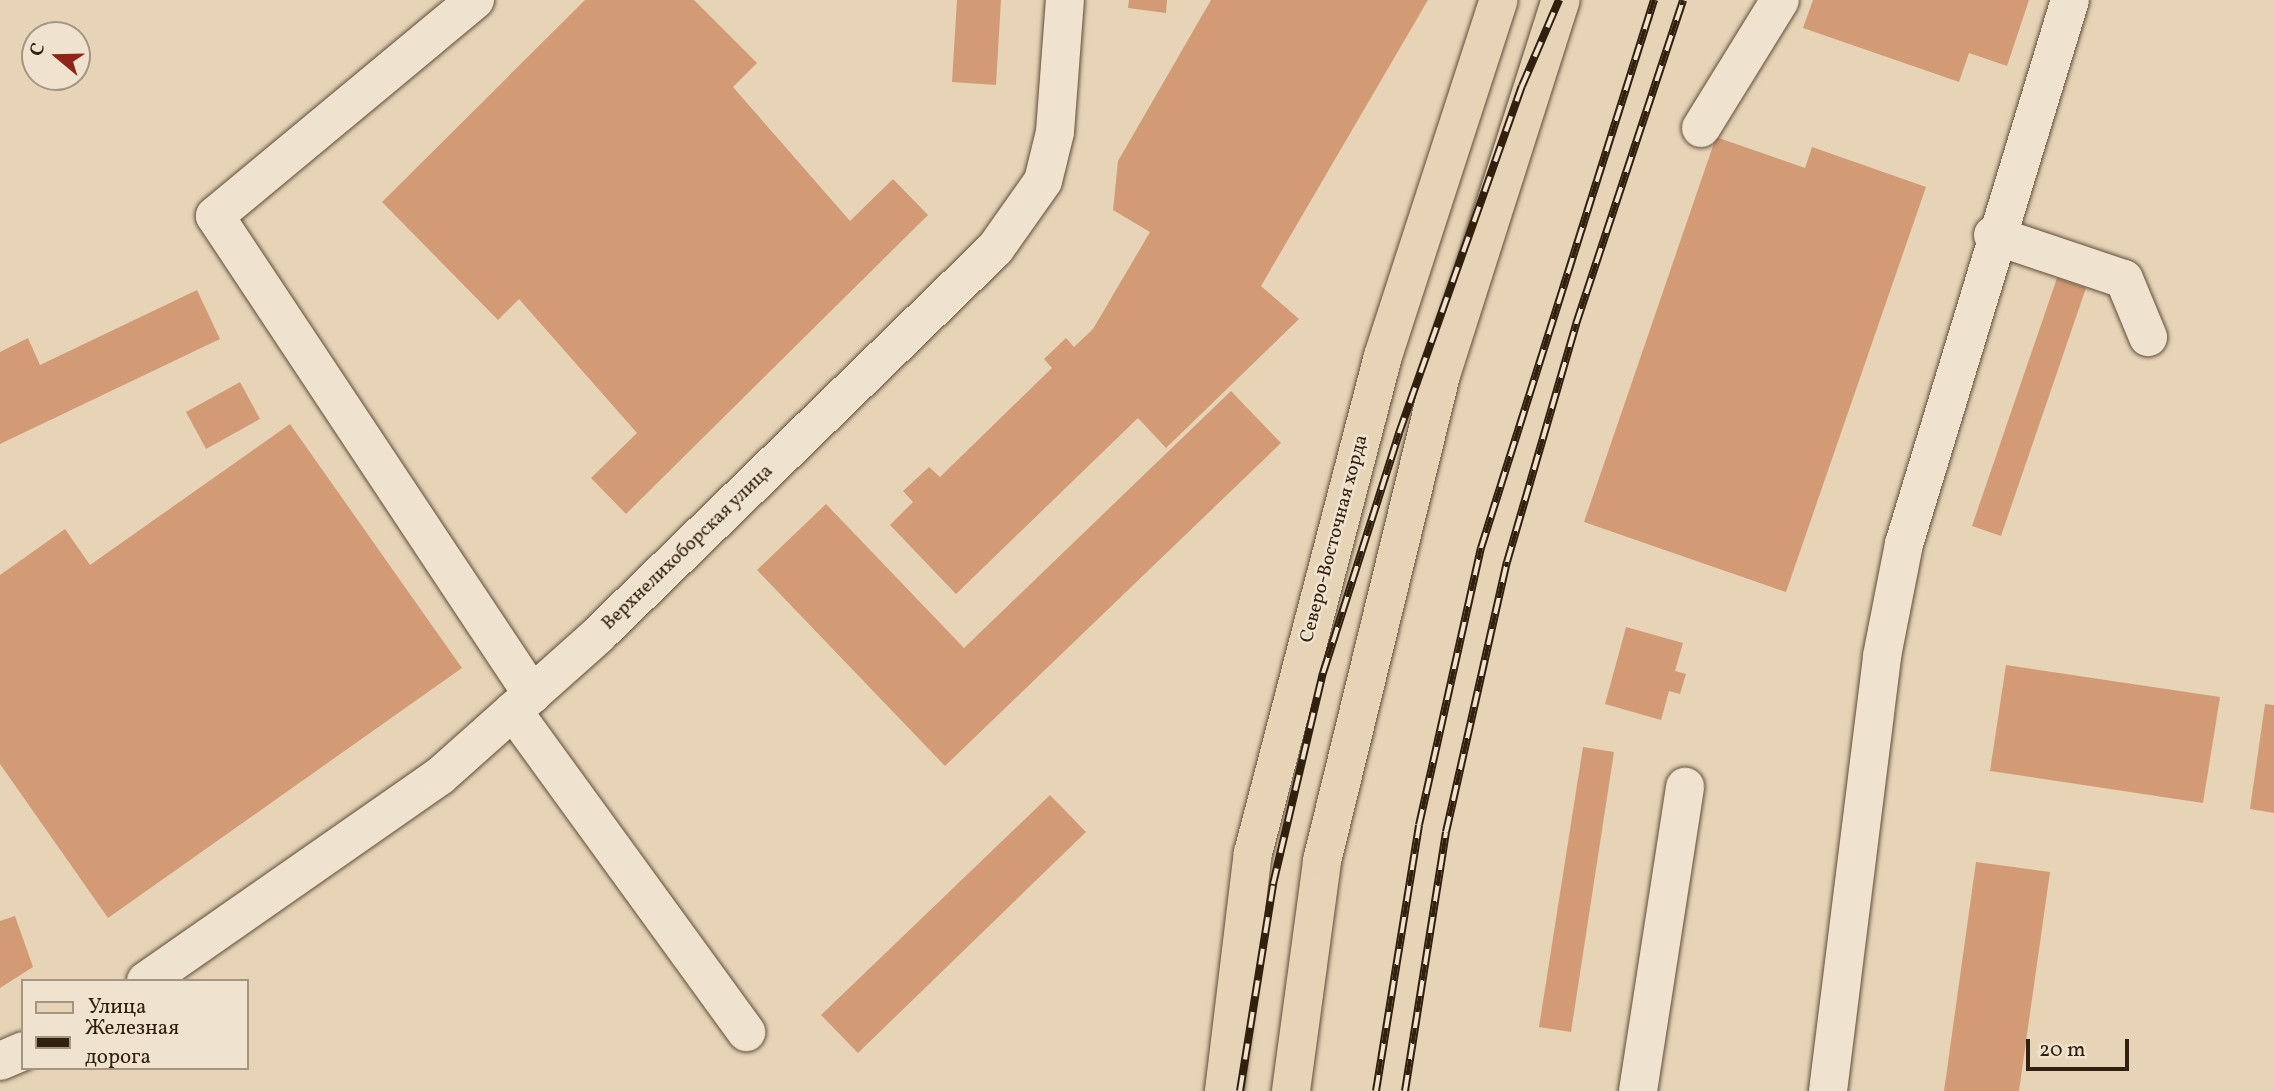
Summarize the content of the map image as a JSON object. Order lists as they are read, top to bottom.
{
  "streets": {
    "main road": ["Северо-Восточная хорда"],
    "street": ["Верхнелихоборская улица"]
  },
  "legend": ["Улица", "Железная дорога"],
  "scale_bar": "20 m",
  "north": "left"
}
